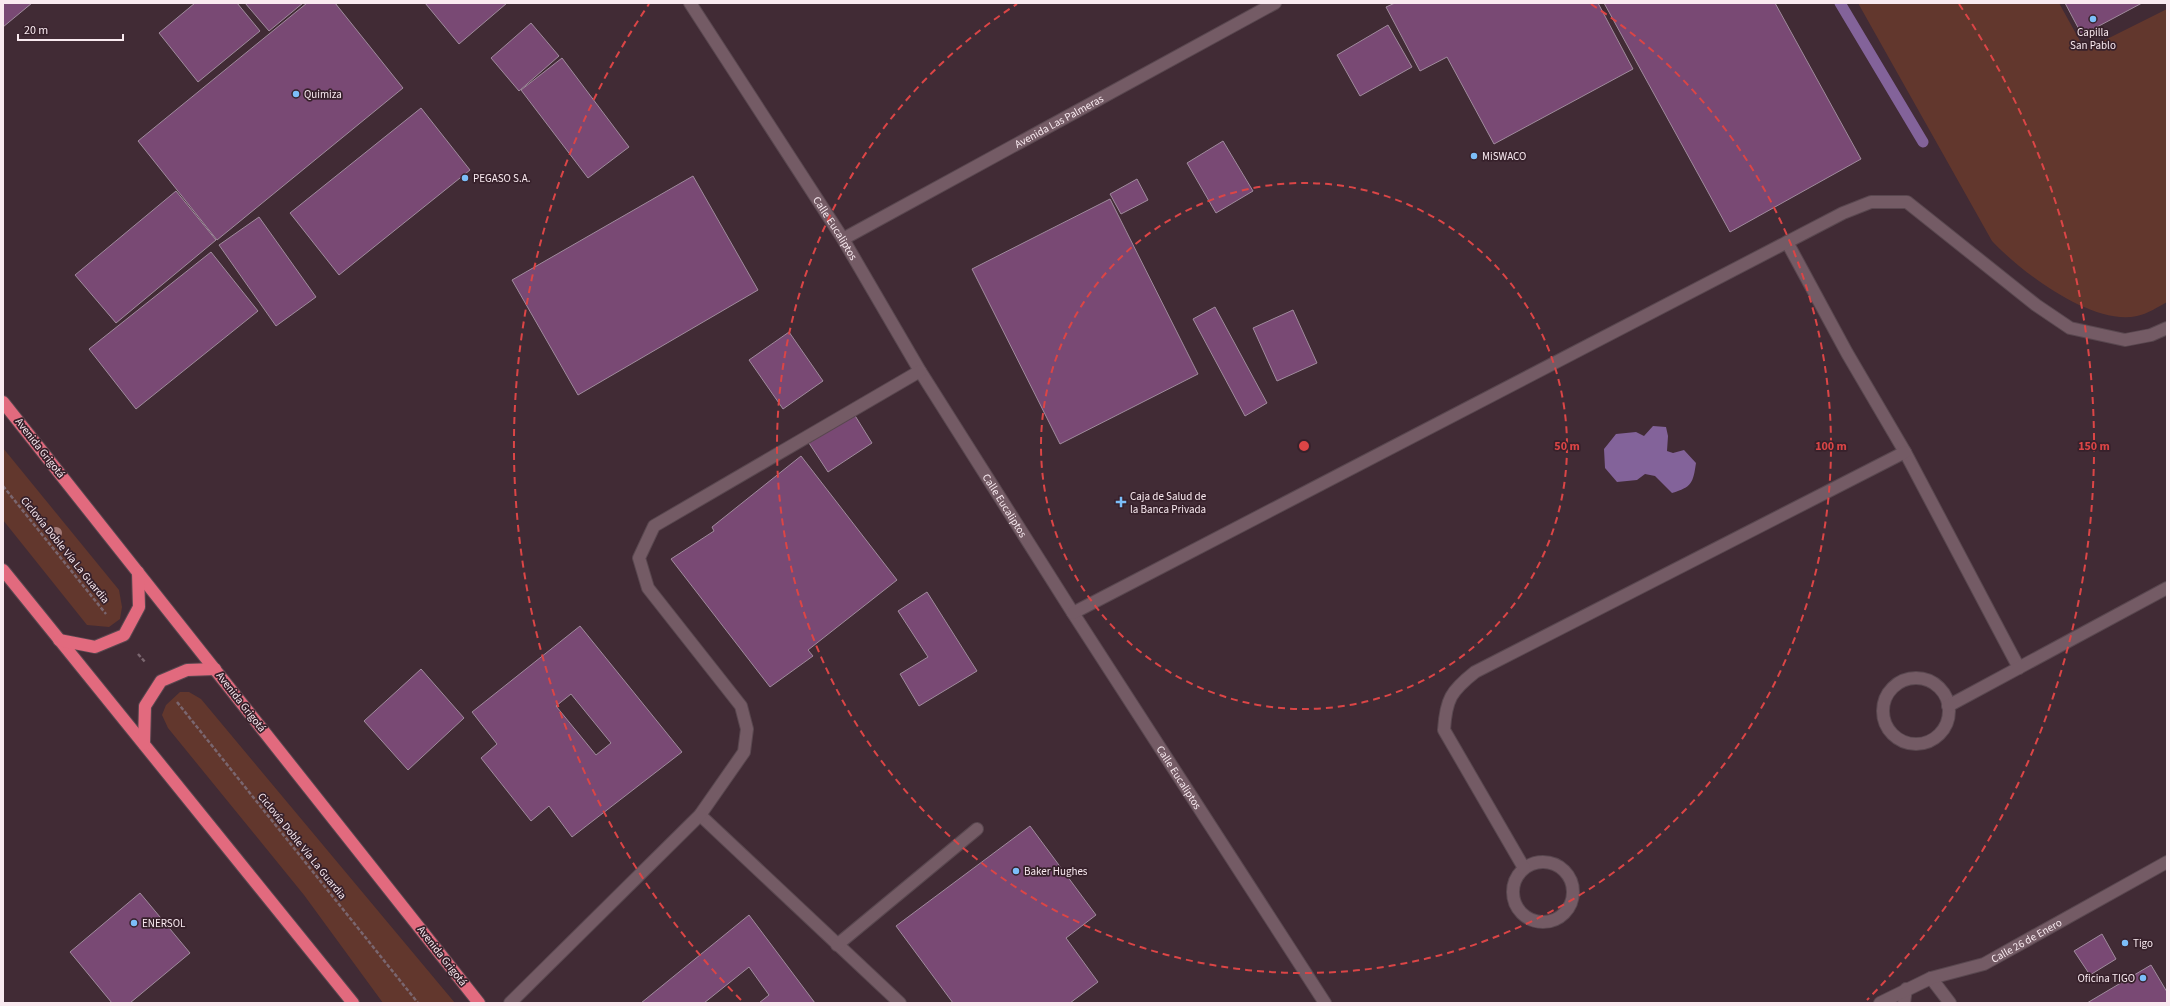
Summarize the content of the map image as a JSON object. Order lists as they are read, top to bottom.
{
  "streets": {
    "highway": ["Avenida Grigotá"],
    "street": ["Avenida Las Palmeras", "Calle Eucaliptos", "Calle 26 de Enero"],
    "path": ["Ciclovía Doble Vía La Guardia"]
  },
  "crossings": [
    ["Avenida Las Palmeras", "Calle Eucaliptos"]
  ],
  "places": {
    "other": [
      "Capilla San Pablo",
      "Quimiza",
      "MiSWACO",
      "PEGASO S.A.",
      "Baker Hughes",
      "ENERSOL",
      "Tigo",
      "Oficina TIGO"
    ],
    "health": ["Caja de Salud de la Banca Privada"]
  },
  "scale_bar": "20 m",
  "rings": ["50 m", "100 m", "150 m"]
}
